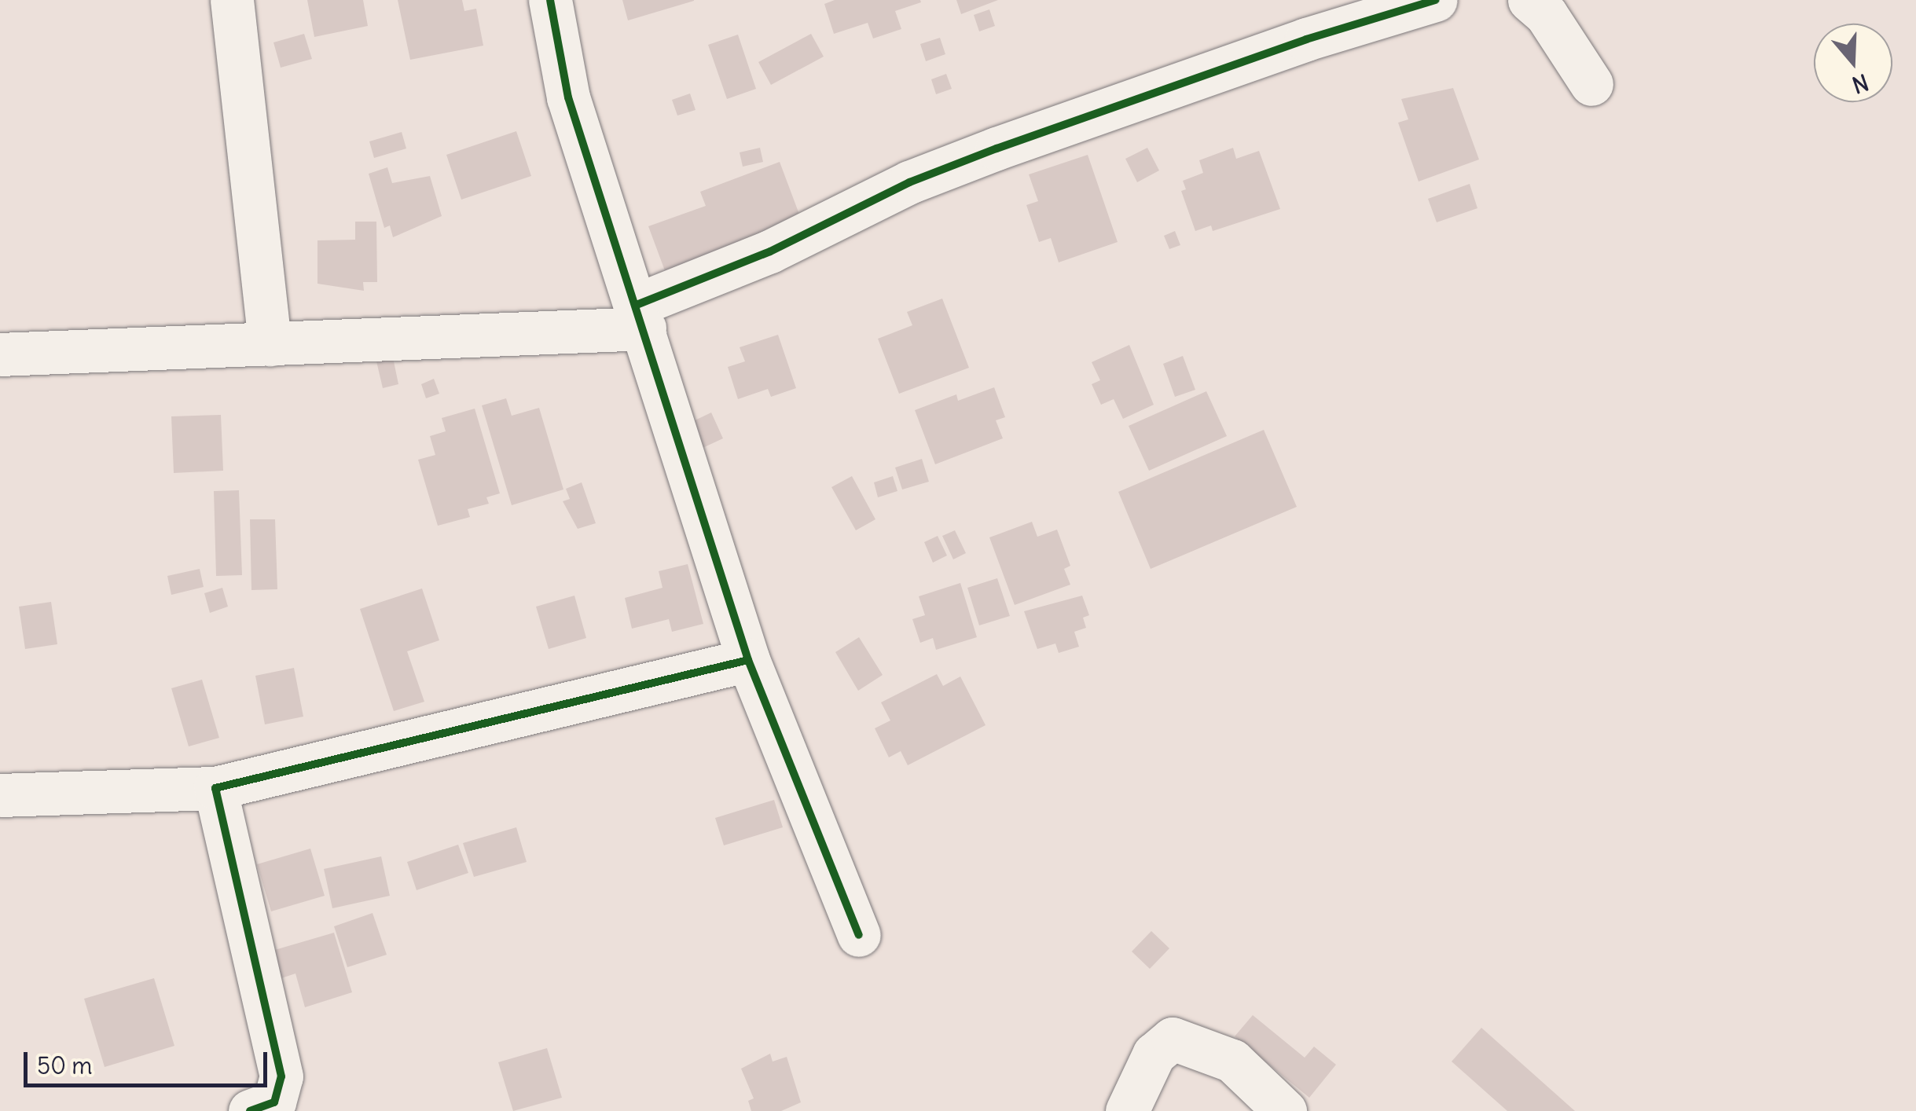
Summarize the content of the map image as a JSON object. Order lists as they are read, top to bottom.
{
  "scale_bar": "50 m",
  "north": "bottom"
}
